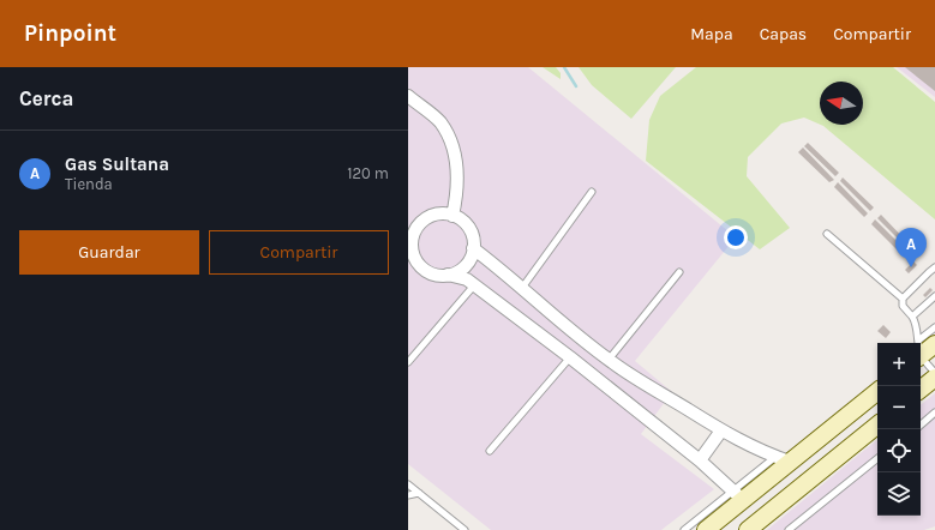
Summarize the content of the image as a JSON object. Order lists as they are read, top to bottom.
{
  "north": "left",
  "page": {
    "header": "Pinpoint",
    "nav": ["Mapa", "Capas", "Compartir"],
    "heading": "Cerca",
    "list": [
      {
        "mark": "A",
        "name": "Gas Sultana",
        "note": "Tienda",
        "value": "120 m"
      }
    ],
    "buttons": ["Guardar", "Compartir"],
    "pins": "A",
    "map_buttons": ["+", "−"]
  }
}
